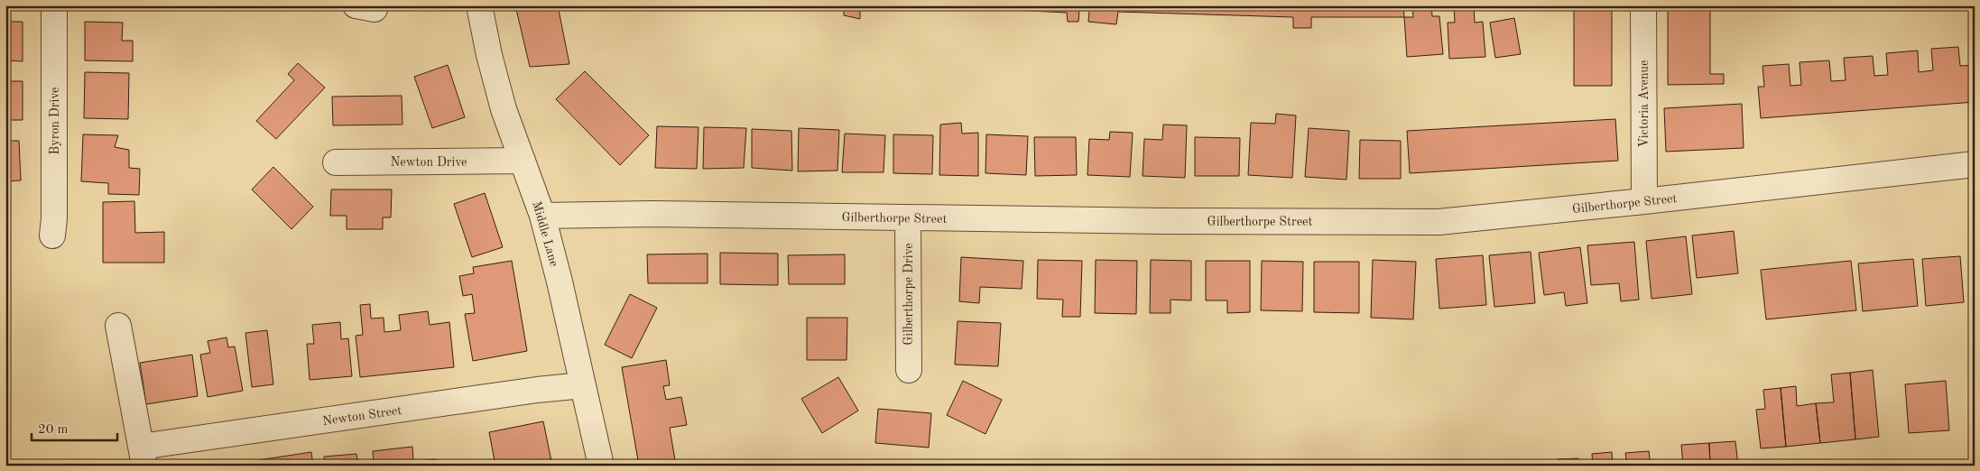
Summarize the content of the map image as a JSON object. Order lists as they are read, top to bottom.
{
  "streets": {
    "street": [
      "Victoria Avenue",
      "Byron Drive",
      "Newton Drive",
      "Gilberthorpe Street",
      "Middle Lane",
      "Gilberthorpe Drive",
      "Newton Street"
    ]
  },
  "crossings": [
    ["Victoria Avenue", "Gilberthorpe Street"],
    ["Newton Drive", "Middle Lane"],
    ["Gilberthorpe Street", "Middle Lane"],
    ["Gilberthorpe Street", "Gilberthorpe Drive"],
    ["Middle Lane", "Newton Street"]
  ],
  "scale_bar": "20 m"
}
